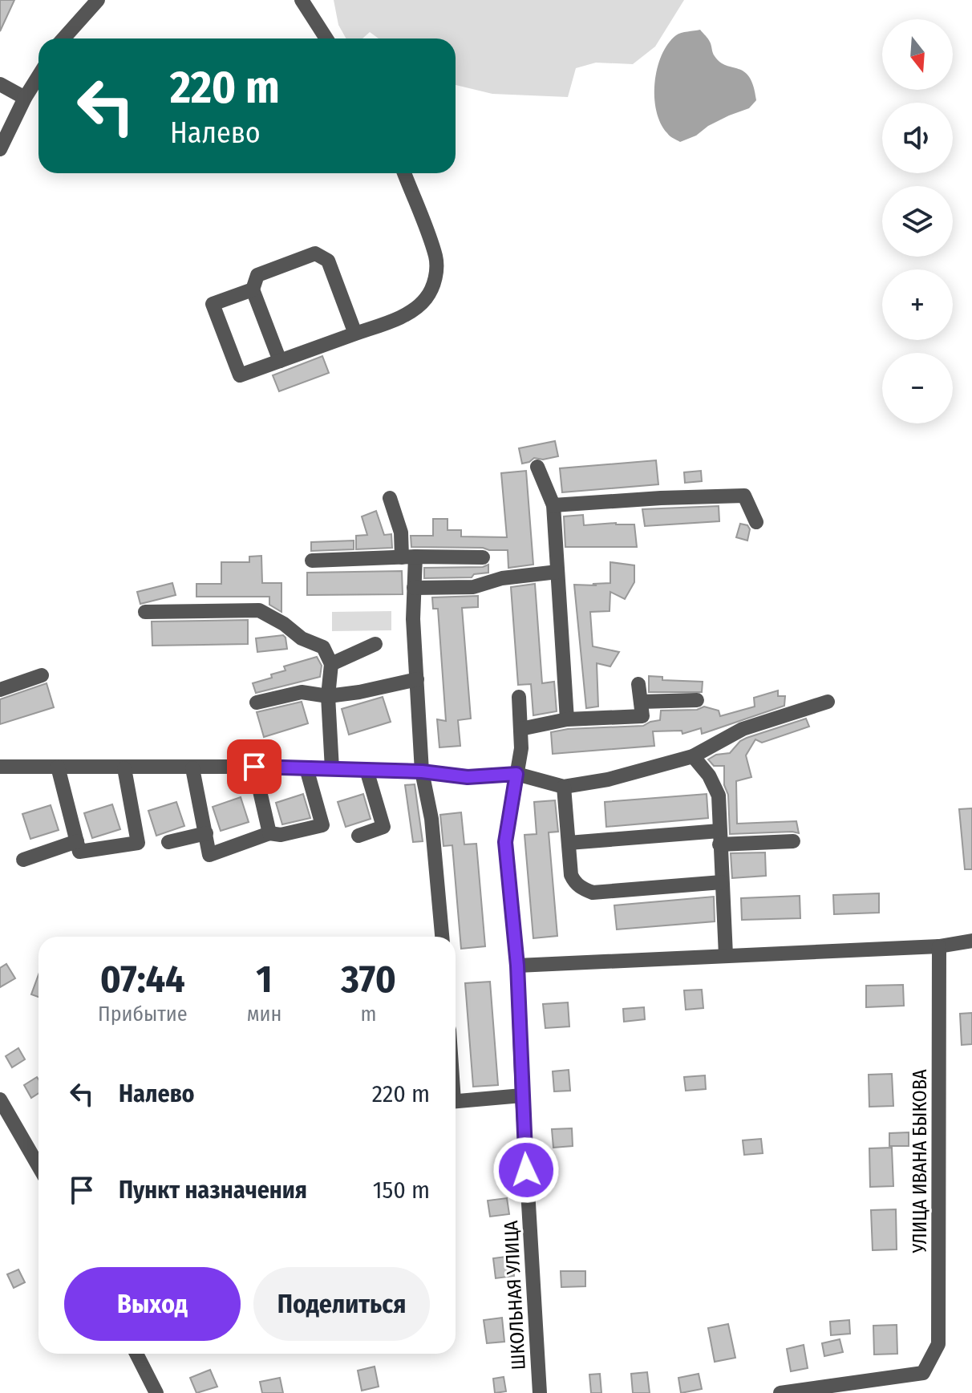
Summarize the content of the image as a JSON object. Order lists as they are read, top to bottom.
{
  "streets": {
    "street": ["УЛИЦА ИВАНА БЫКОВА", "ШКОЛЬНАЯ УЛИЦА"]
  },
  "north": "bottom",
  "page": {
    "map_buttons": ["+", "−"],
    "turn": ["220 m", "Налево"],
    "eta": [
      "07:44",
      "Прибытие",
      "1",
      "мин",
      "370",
      "m"
    ],
    "list": [
      {
        "name": "Налево",
        "value": "220 m"
      },
      {
        "name": "Пункт назначения",
        "value": "150 m"
      }
    ],
    "buttons": ["Выход", "Поделиться"]
  }
}
